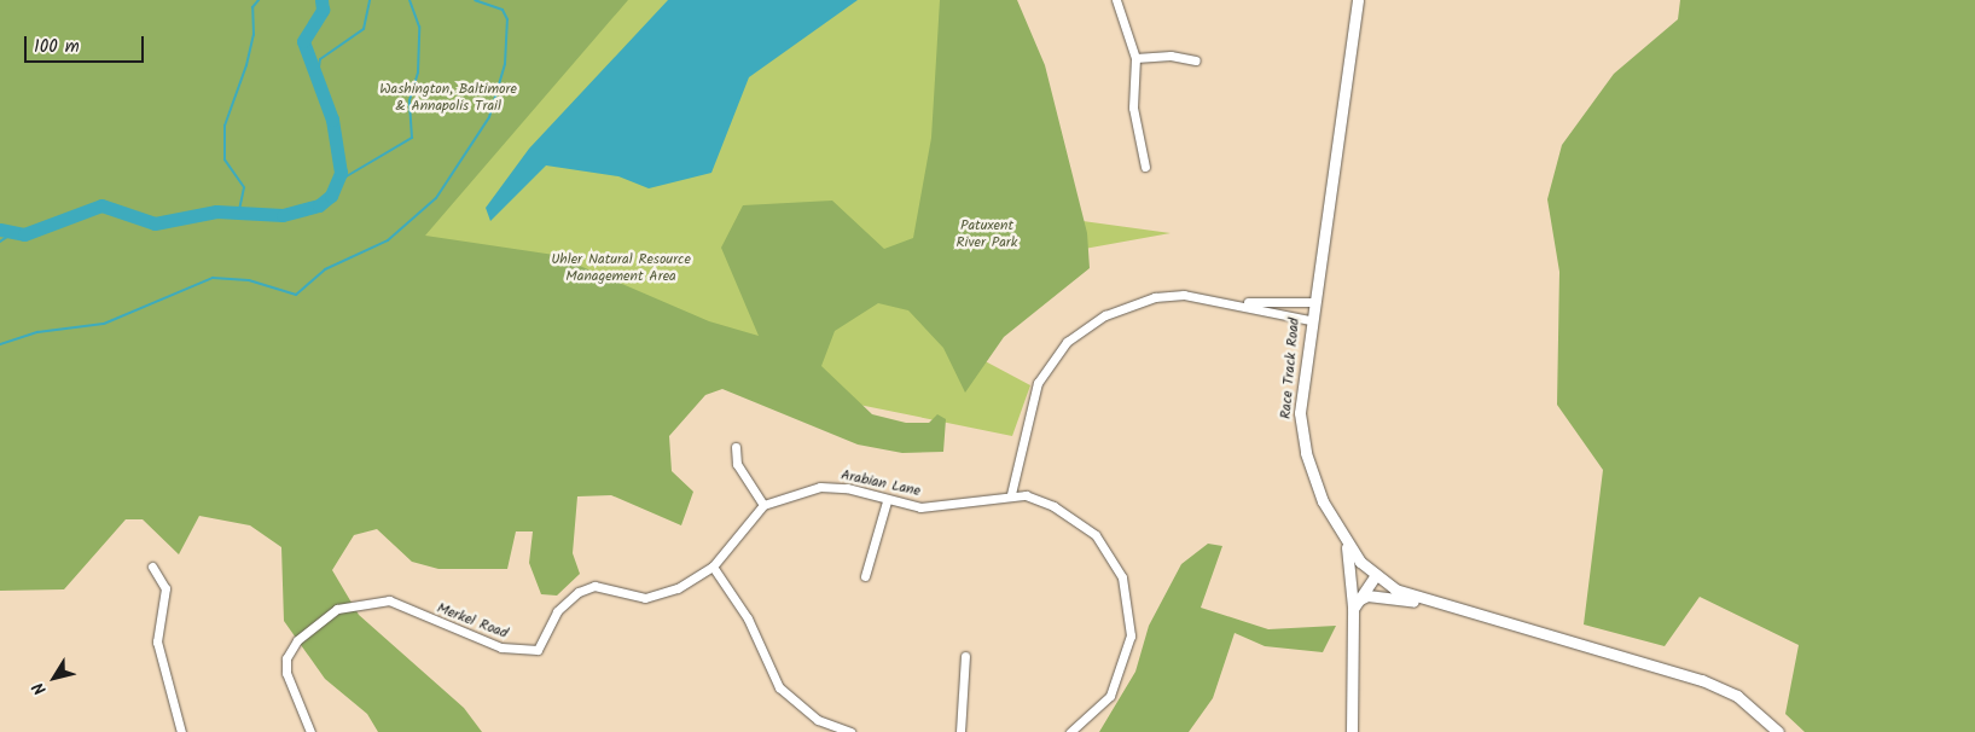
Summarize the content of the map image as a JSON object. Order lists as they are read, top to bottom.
{
  "streets": {
    "street": ["Race Track Road", "Arabian Lane", "Merkel Road"]
  },
  "parks": ["Washington, Baltimore & Annapolis Trail", "Patuxent River Park", "Uhler Natural Resource Management Area"],
  "scale_bar": "100 m",
  "north": "bottom left"
}
